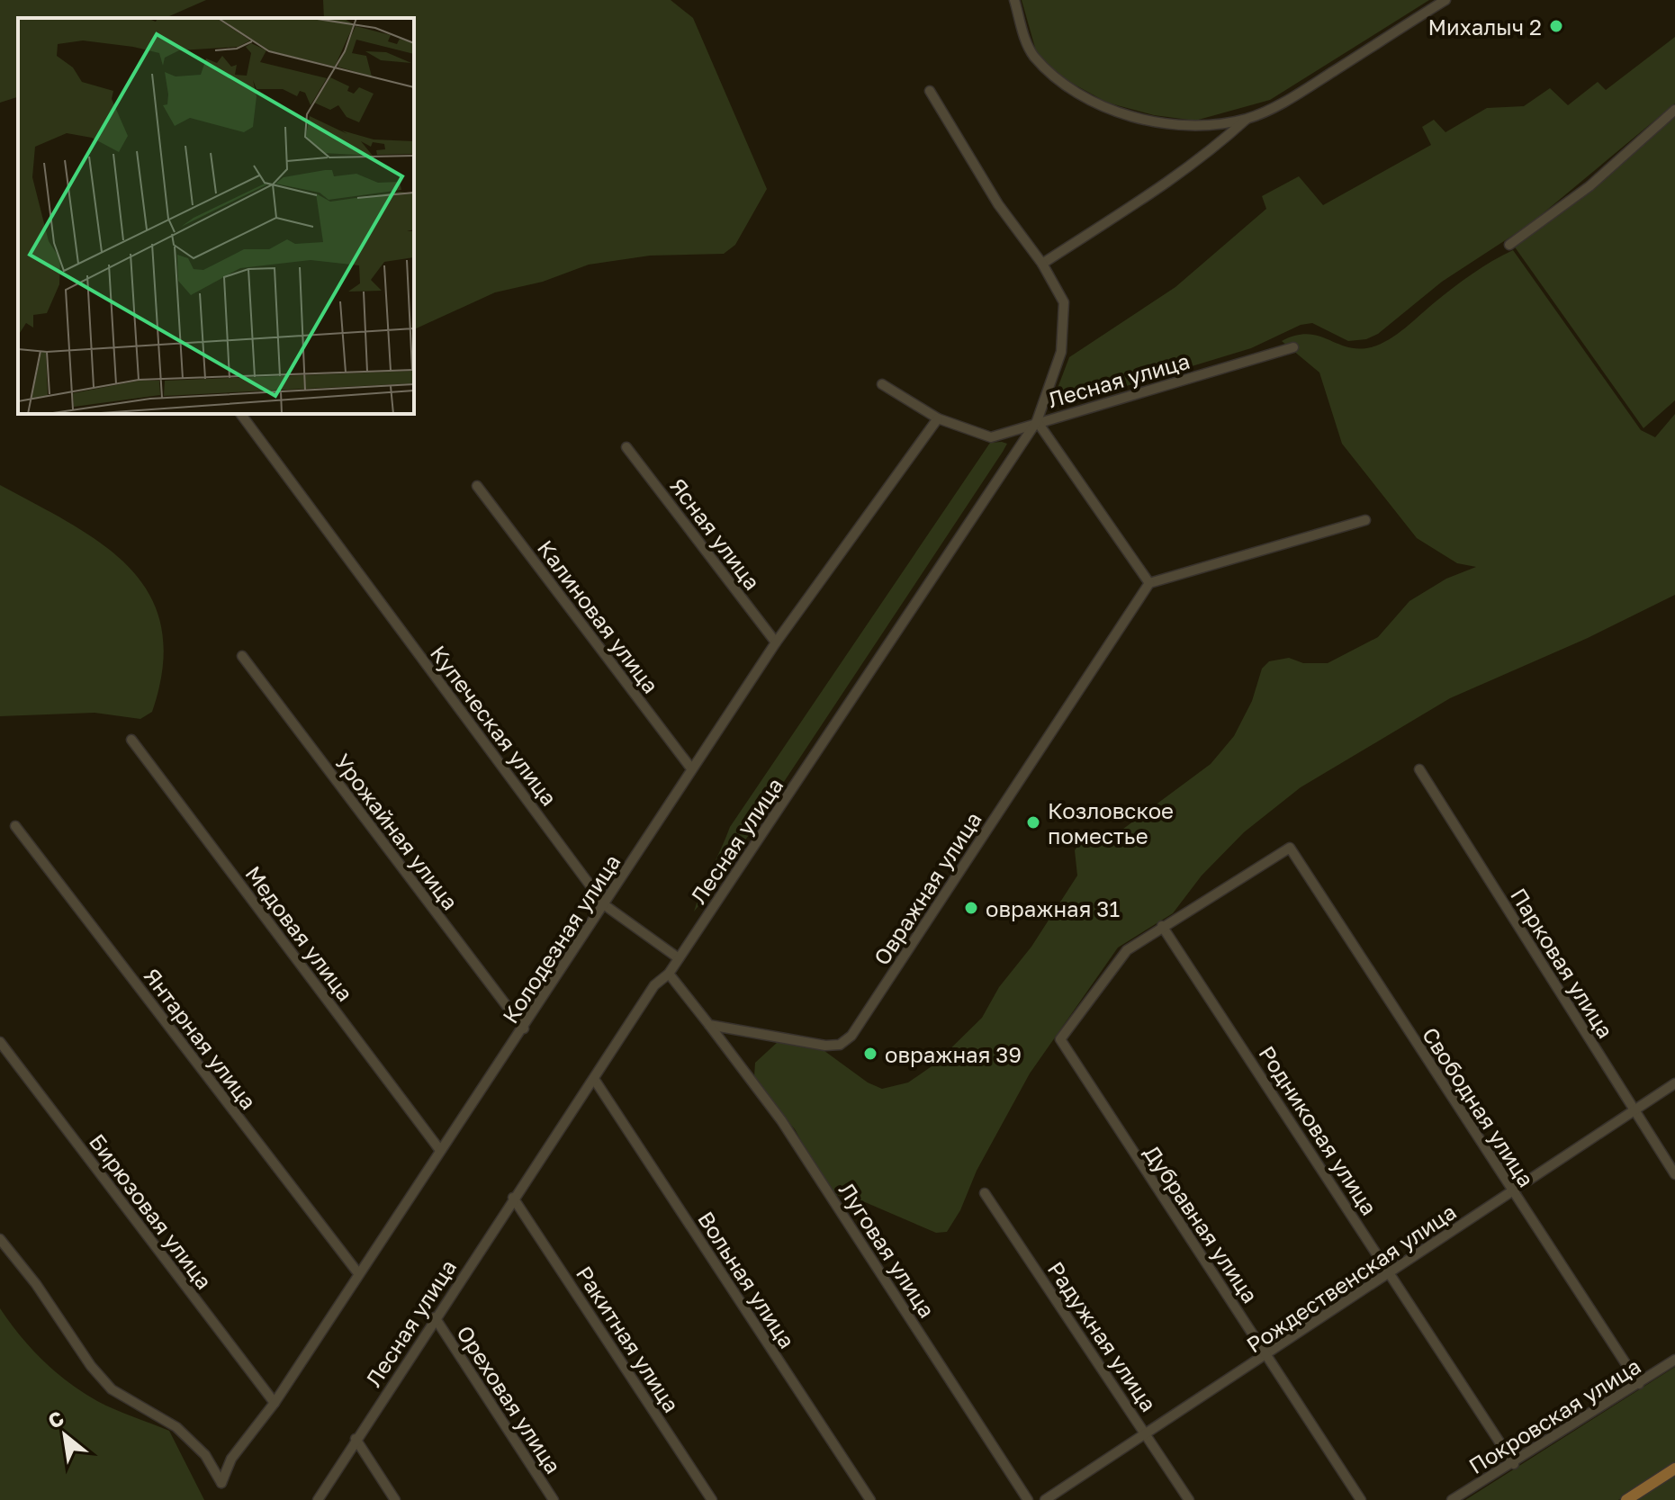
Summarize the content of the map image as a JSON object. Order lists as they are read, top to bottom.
{
  "streets": {
    "street": [
      "Лесная улица",
      "Ясная улица",
      "Калиновая улица",
      "Купеческая улица",
      "Урожайная улица",
      "Овражная улица",
      "Медовая улица",
      "Колодезная улица",
      "Парковая улица",
      "Янтарная улица",
      "Свободная улица",
      "Родниковая улица",
      "Бирюзовая улица",
      "Дубравная улица",
      "Луговая улица",
      "Рождественская улица",
      "Вольная улица",
      "Радужная улица",
      "Ракитная улица",
      "Ореховая улица",
      "Покровская улица"
    ]
  },
  "crossings": [
    ["Лесная улица", "Купеческая улица"],
    ["Лесная улица", "Вольная улица"],
    ["Лесная улица", "Ракитная улица"],
    ["Лесная улица", "Ореховая улица"],
    ["Ясная улица", "Колодезная улица"],
    ["Калиновая улица", "Колодезная улица"],
    ["Купеческая улица", "Колодезная улица"],
    ["Урожайная улица", "Колодезная улица"],
    ["Овражная улица", "Луговая улица"],
    ["Медовая улица", "Колодезная улица"],
    ["Колодезная улица", "Янтарная улица"],
    ["Колодезная улица", "Бирюзовая улица"],
    ["Парковая улица", "Рождественская улица"],
    ["Свободная улица", "Родниковая улица"],
    ["Свободная улица", "Дубравная улица"],
    ["Свободная улица", "Рождественская улица"],
    ["Свободная улица", "Покровская улица"],
    ["Родниковая улица", "Дубравная улица"],
    ["Родниковая улица", "Рождественская улица"],
    ["Родниковая улица", "Покровская улица"],
    ["Дубравная улица", "Рождественская улица"],
    ["Рождественская улица", "Радужная улица"]
  ],
  "places": [
    "Михалыч 2",
    "Козловское поместье",
    "овражная 31",
    "овражная 39"
  ],
  "north": "top left"
}
